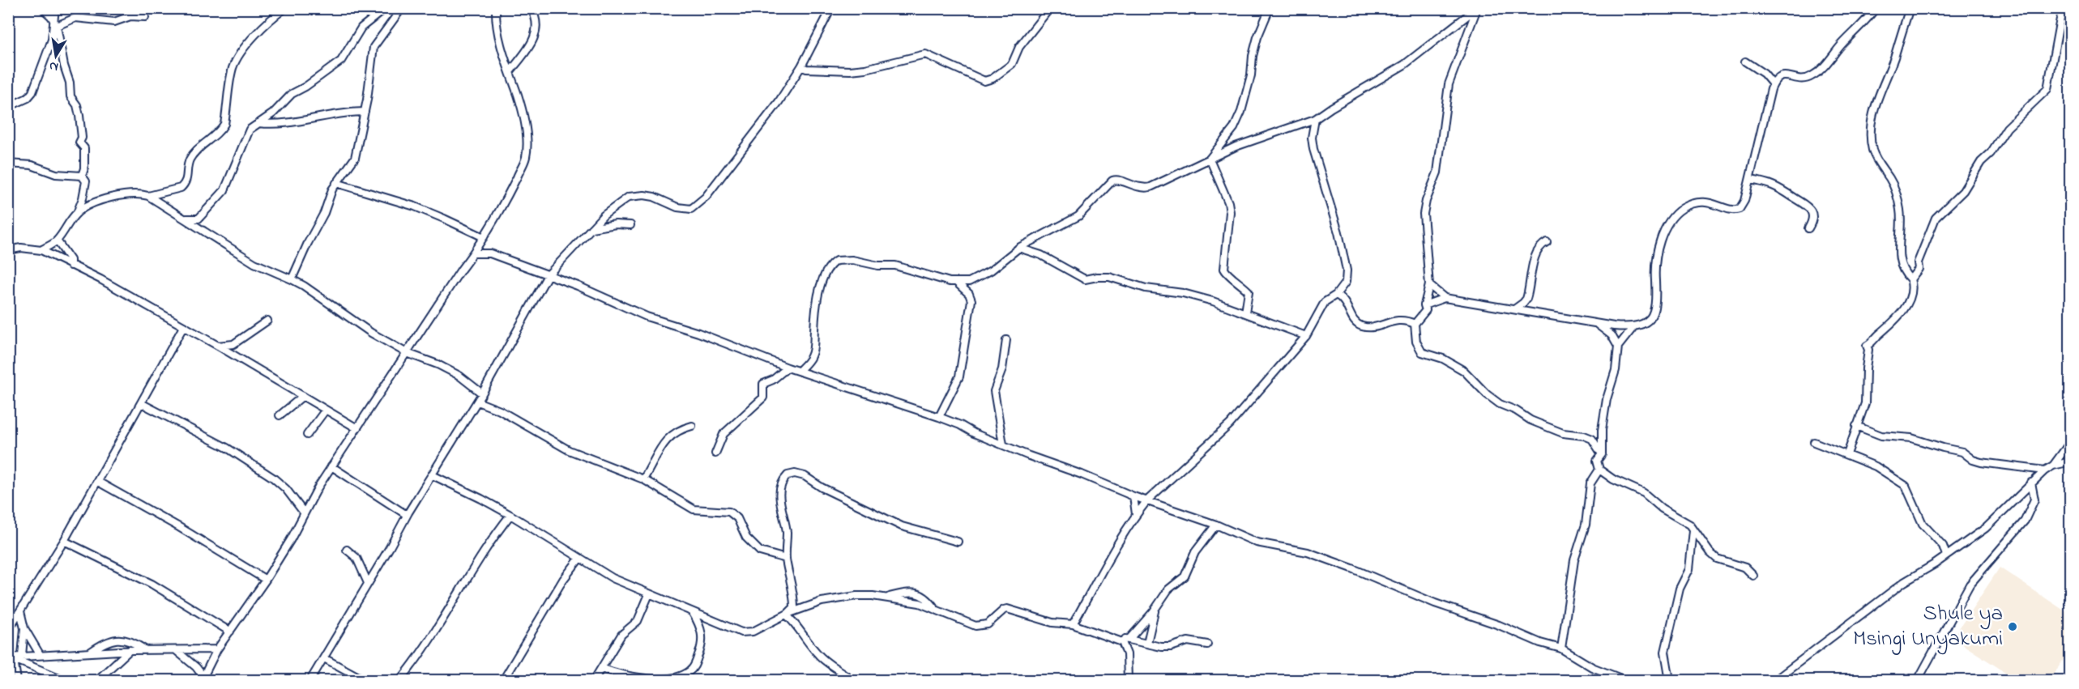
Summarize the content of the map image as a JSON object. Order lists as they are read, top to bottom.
{
  "places": ["Shule ya Msingi Unyakumi"],
  "north": "bottom"
}
